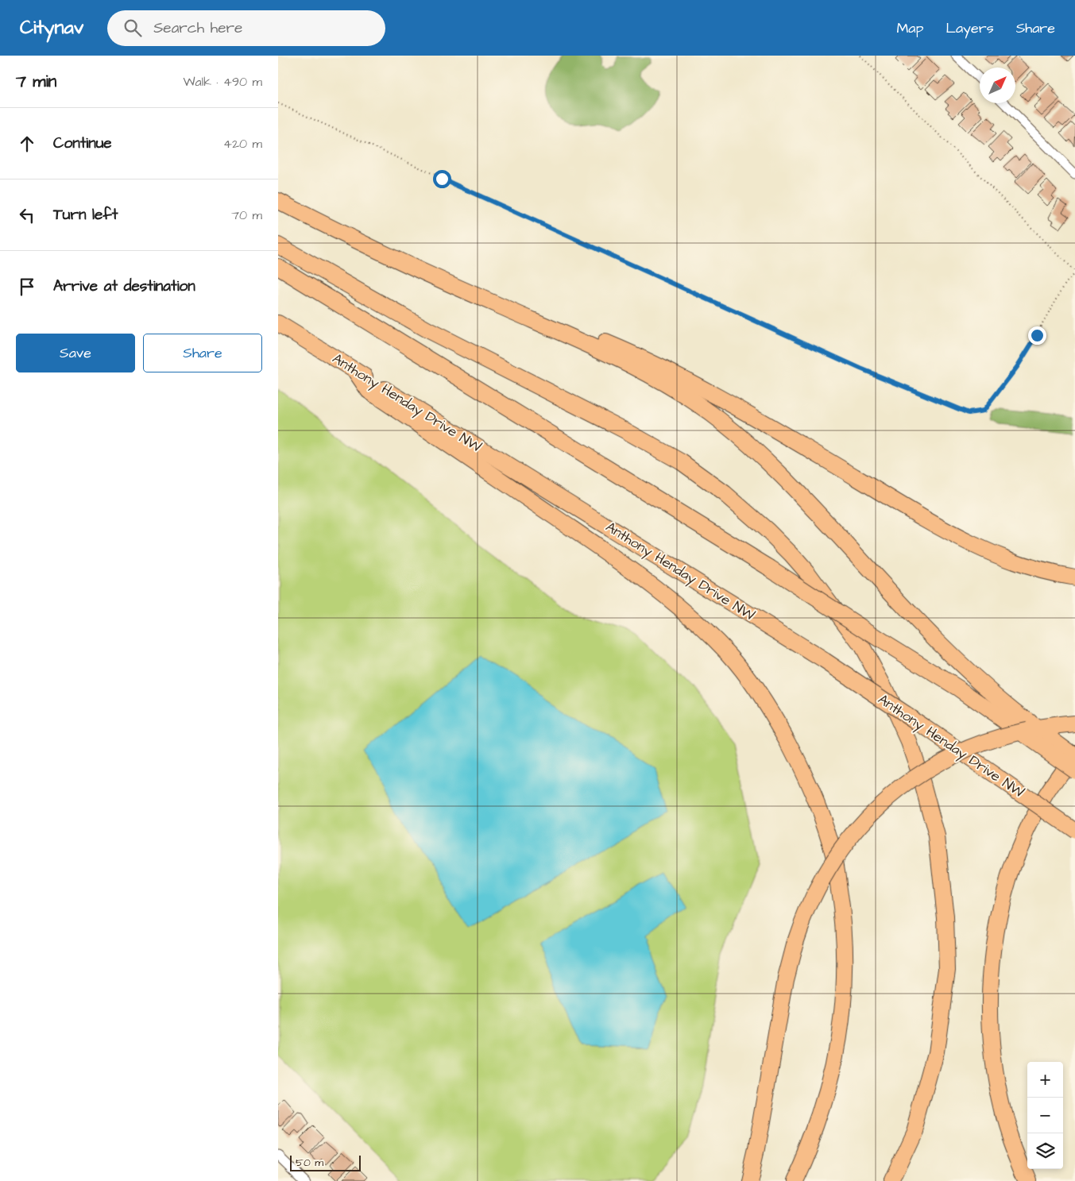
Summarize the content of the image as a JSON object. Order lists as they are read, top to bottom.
{
  "streets": {
    "highway": ["Anthony Henday Drive NW"]
  },
  "scale_bar": "50 m",
  "north": "top right",
  "page": {
    "header": "Citynav",
    "search": "Search here",
    "nav": ["Map", "Layers", "Share"],
    "heading": ["7 min", "Walk · 490 m"],
    "list": [
      ["Continue", "420 m"],
      ["Turn left", "70 m"],
      "Arrive at destination"
    ],
    "buttons": ["Save", "Share"],
    "map_buttons": ["+", "−"],
    "scale": "50 m"
  }
}
